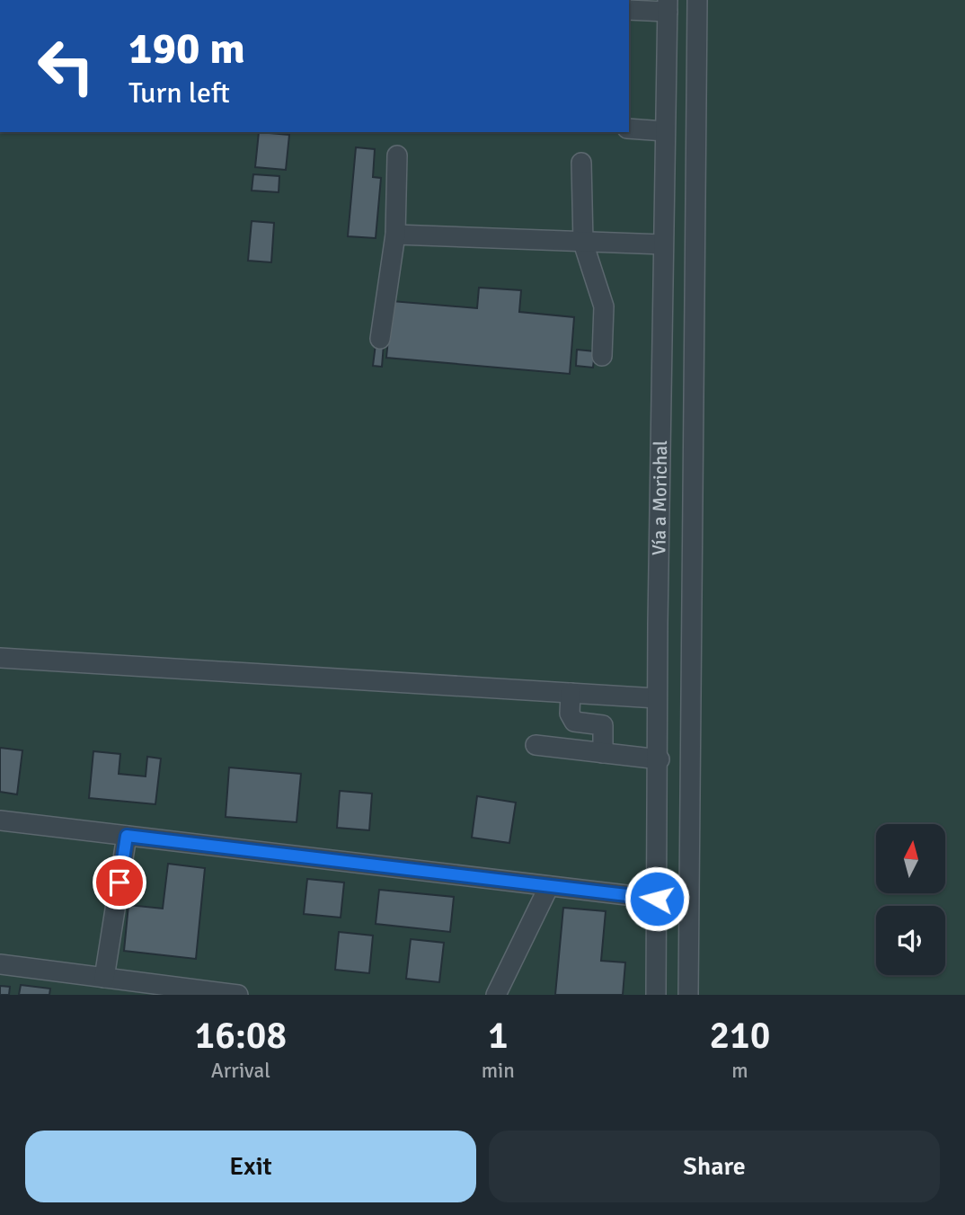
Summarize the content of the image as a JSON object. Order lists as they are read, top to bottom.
{
  "streets": {
    "street": ["Vía a Morichal"]
  },
  "north": "top",
  "page": {
    "turn": ["190 m", "Turn left"],
    "eta": [
      "16:08",
      "Arrival",
      "1",
      "min",
      "210",
      "m"
    ],
    "buttons": ["Exit", "Share"]
  }
}
